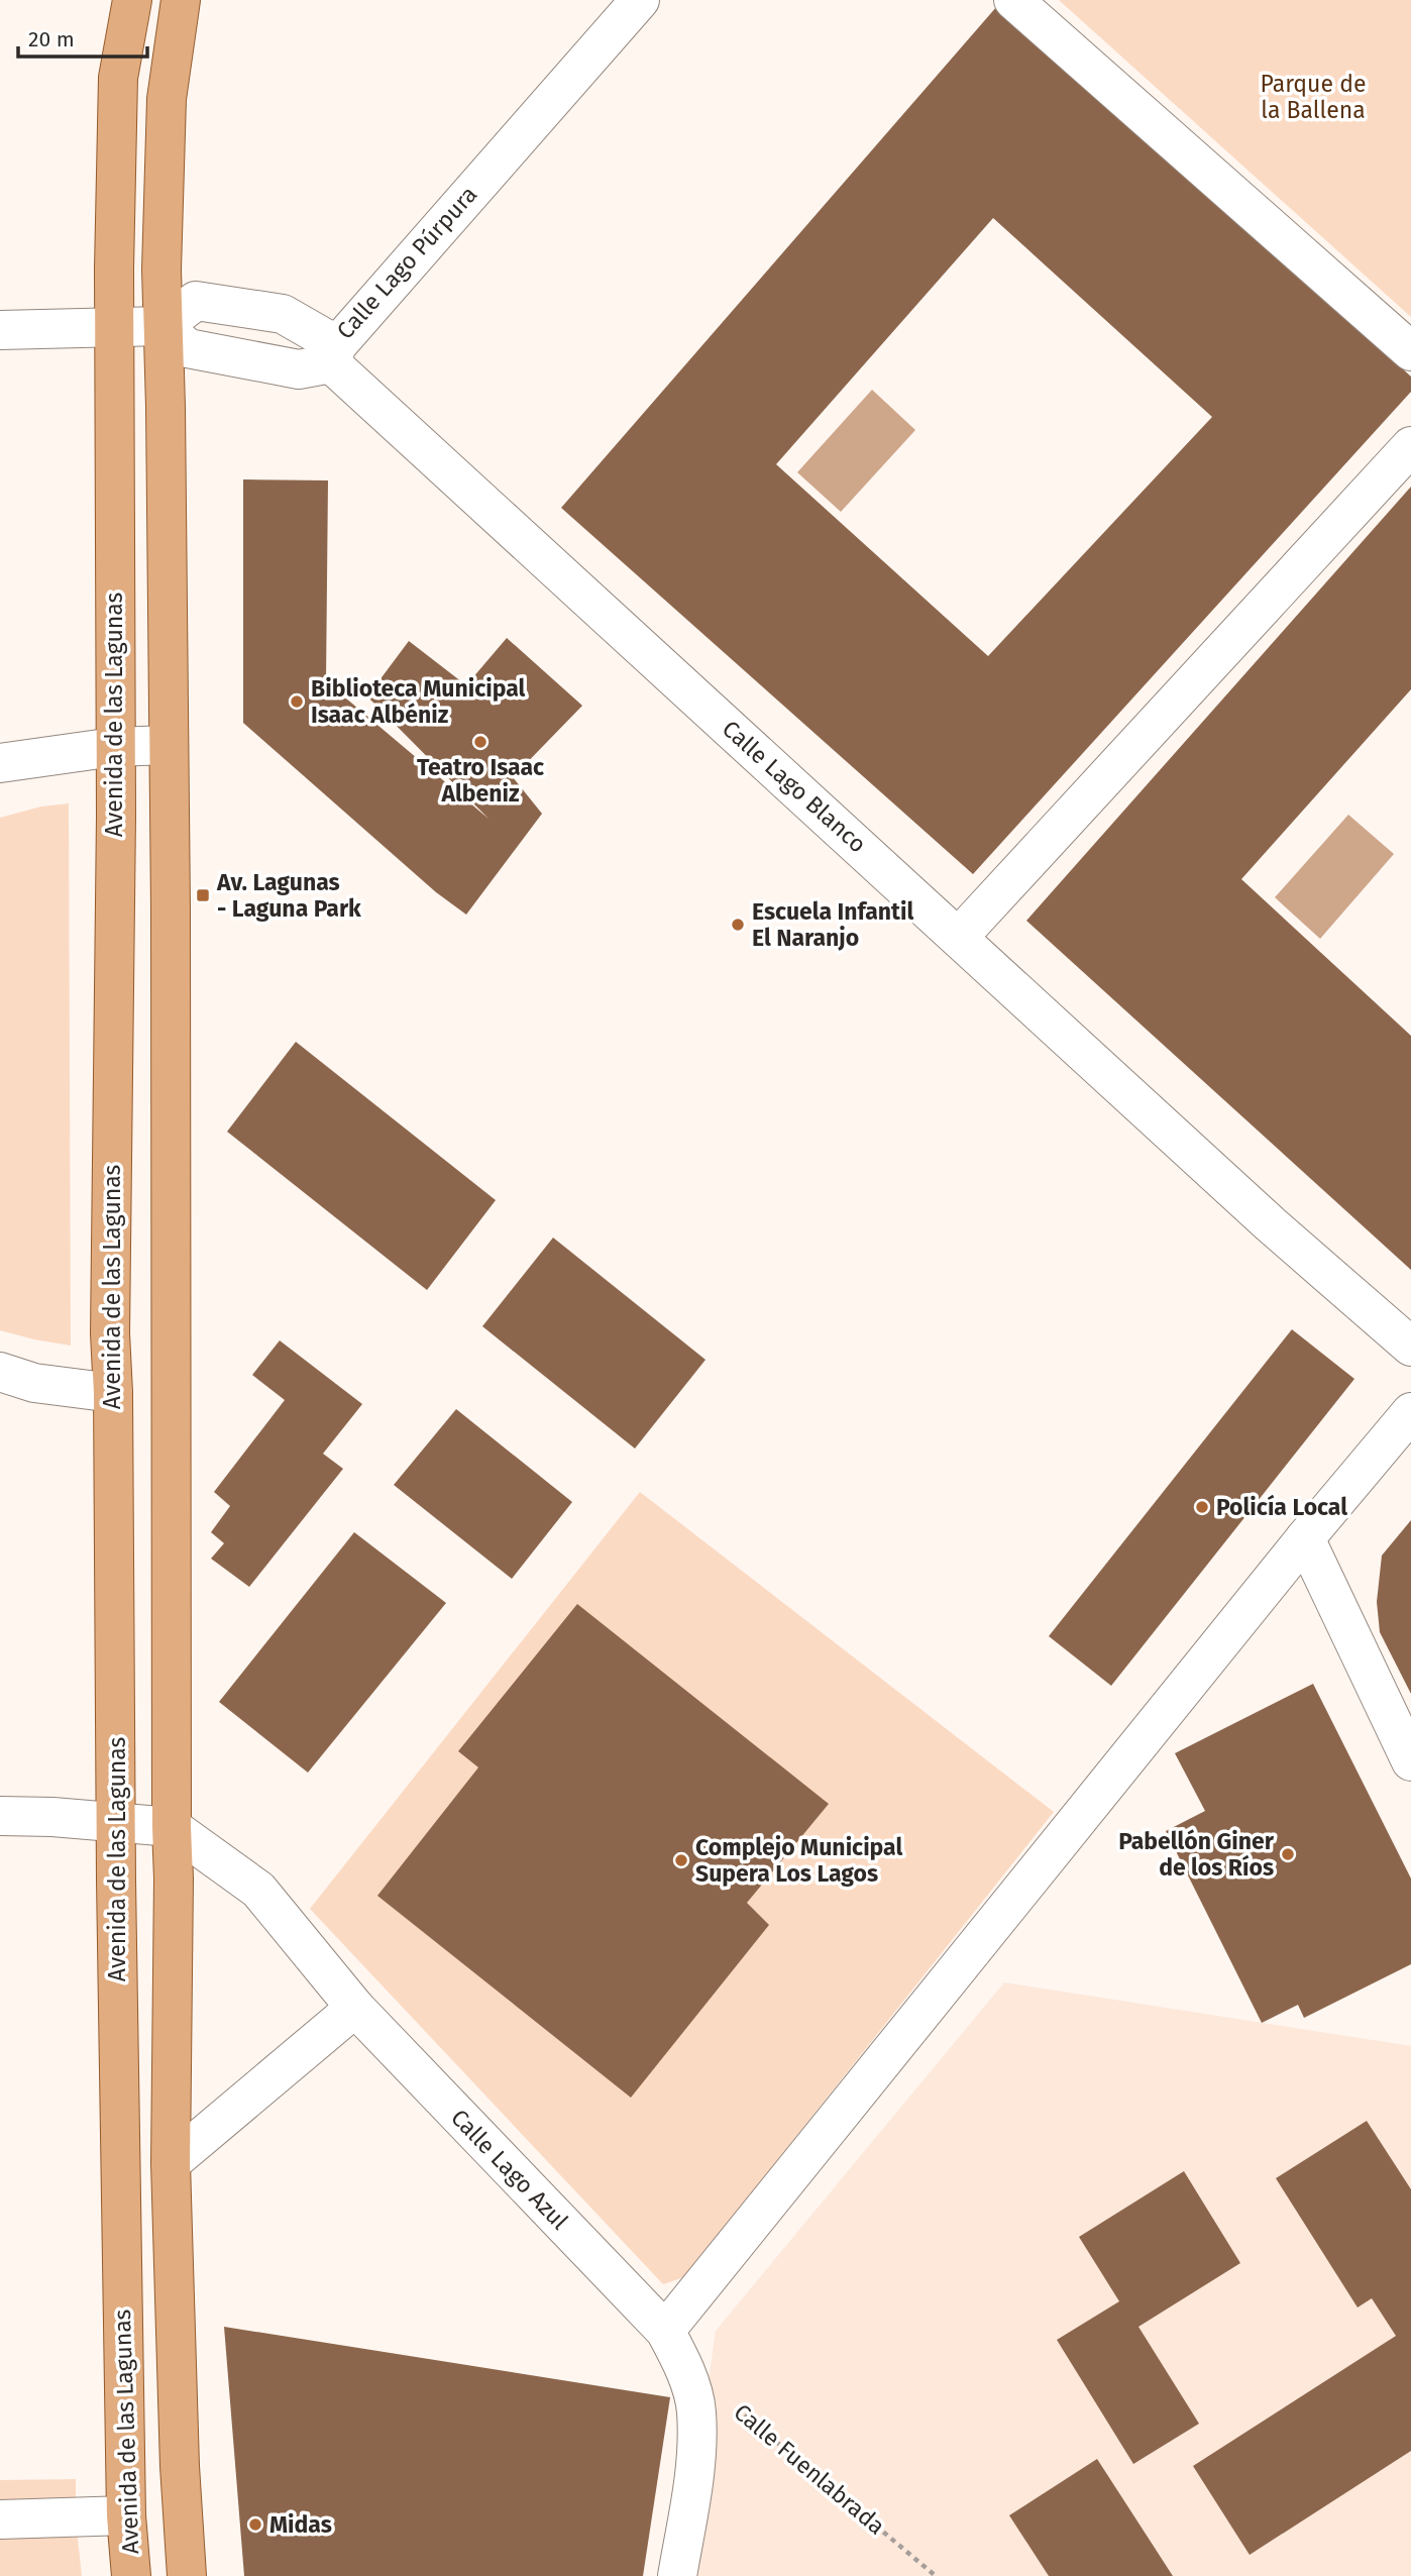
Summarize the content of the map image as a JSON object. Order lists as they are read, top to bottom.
{
  "streets": {
    "main road": ["Avenida de las Lagunas"],
    "street": ["Calle Lago Púrpura", "Calle Lago Blanco", "Calle Lago Azul"],
    "path": ["Calle Fuenlabrada"]
  },
  "crossings": [
    ["Calle Lago Púrpura", "Calle Lago Blanco"]
  ],
  "parks": ["Parque de la Ballena"],
  "places": {
    "other": [
      "Biblioteca Municipal Isaac Albéniz",
      "Teatro Isaac Albeniz",
      "Escuela Infantil El Naranjo",
      "Policía Local",
      "Pabellón Giner de los Ríos",
      "Complejo Municipal Supera Los Lagos",
      "Midas"
    ],
    "transit": ["Av. Lagunas - Laguna Park"]
  },
  "scale_bar": "20 m"
}
